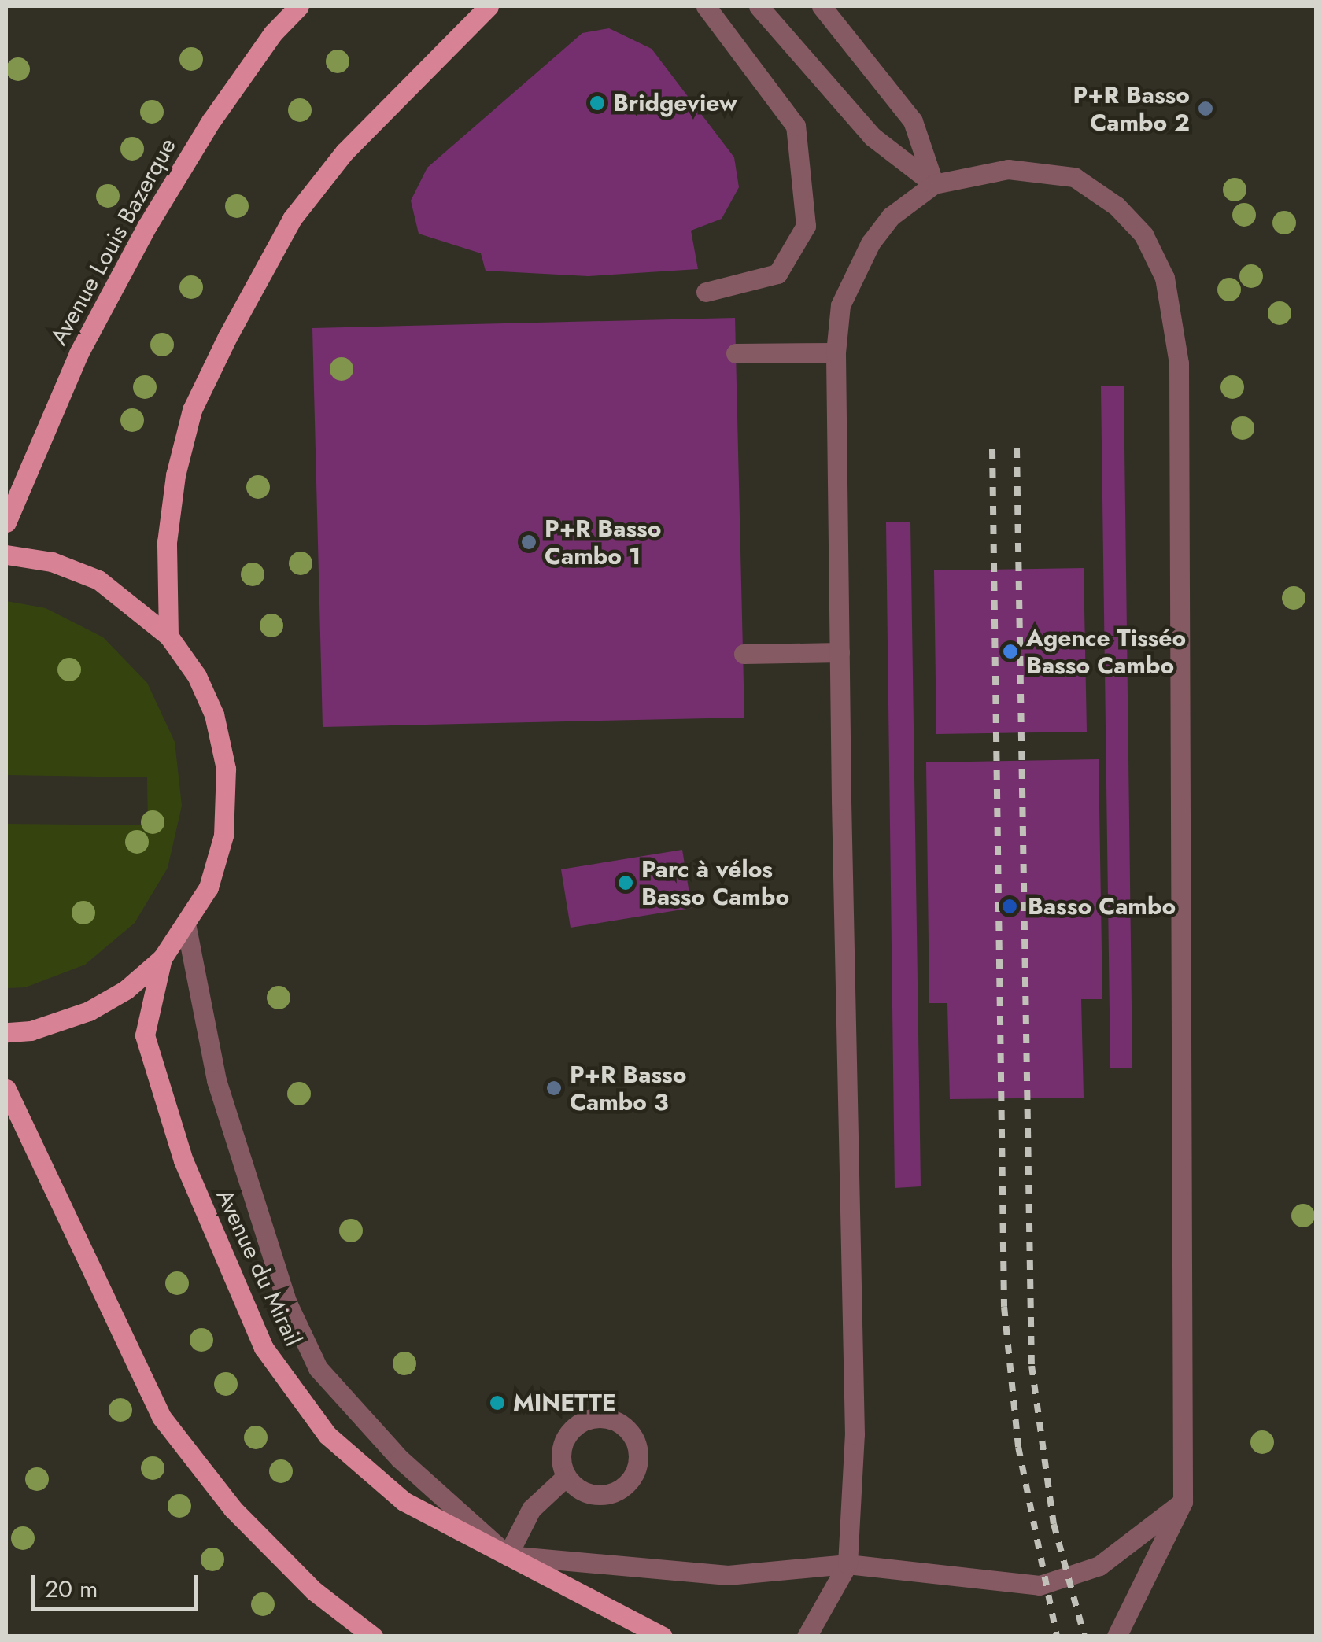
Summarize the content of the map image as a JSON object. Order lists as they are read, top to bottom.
{
  "streets": {
    "main road": ["Avenue Louis Bazerque", "Avenue du Mirail"]
  },
  "places": [
    "Bridgeview",
    "P+R Basso Cambo 2",
    "P+R Basso Cambo 1",
    "Agence Tisséo Basso Cambo",
    "Parc à vélos Basso Cambo",
    "Basso Cambo",
    "P+R Basso Cambo 3",
    "MINETTE"
  ],
  "scale_bar": "20 m"
}
